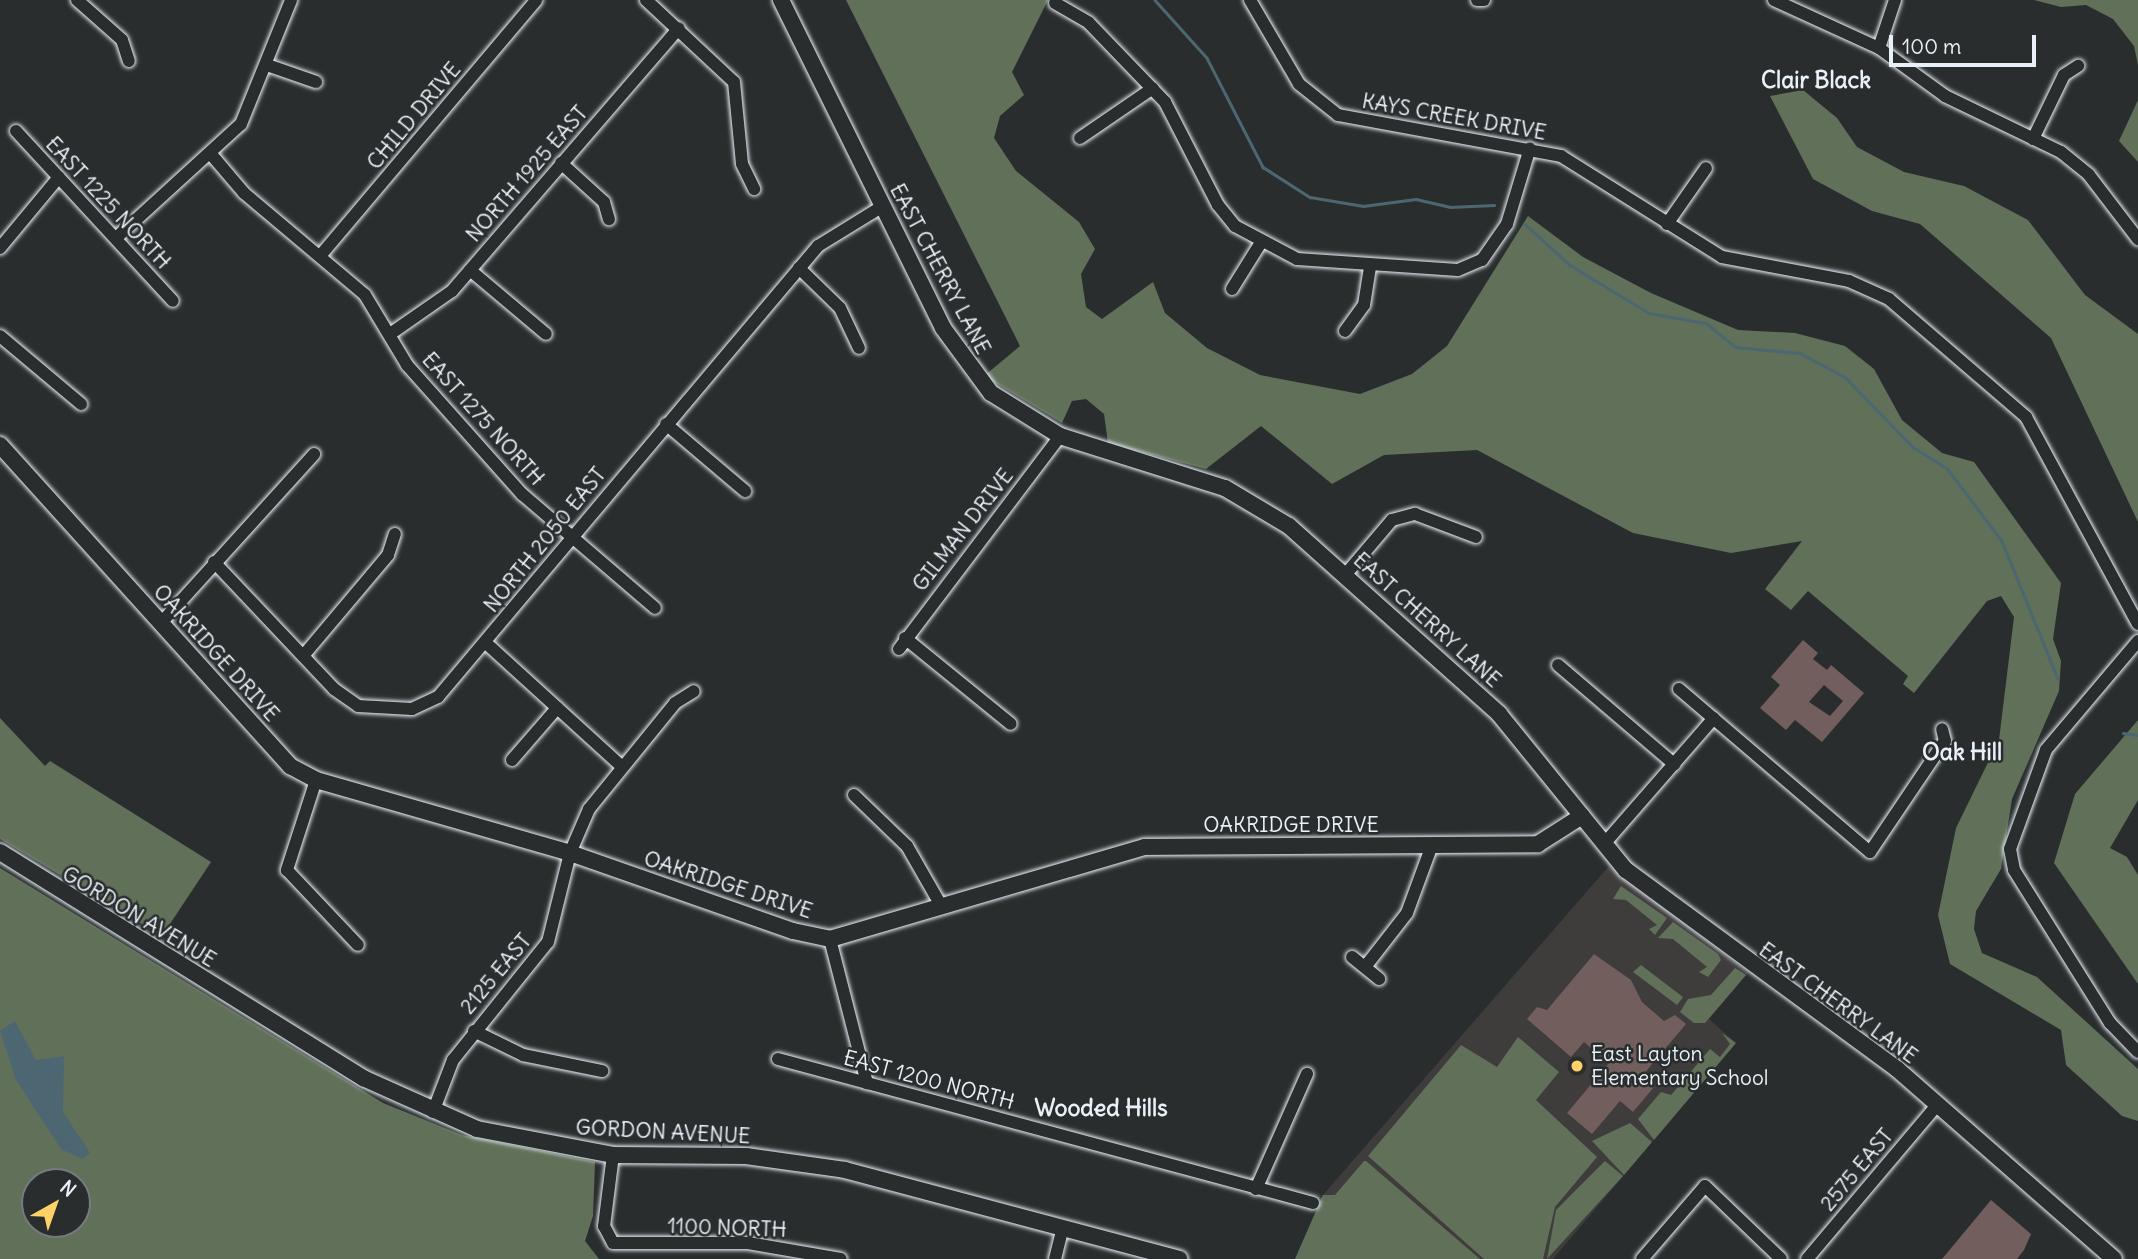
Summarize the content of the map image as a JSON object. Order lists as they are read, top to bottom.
{
  "streets": {
    "street": [
      "CHILD DRIVE",
      "KAYS CREEK DRIVE",
      "NORTH 1925 EAST",
      "EAST 1225 NORTH",
      "EAST CHERRY LANE",
      "EAST 1275 NORTH",
      "GILMAN DRIVE",
      "NORTH 2050 EAST",
      "OAKRIDGE DRIVE",
      "GORDON AVENUE",
      "2125 EAST",
      "EAST 1200 NORTH",
      "2575 EAST",
      "1100 NORTH"
    ]
  },
  "crossings": [
    ["CHILD DRIVE", "EAST 1275 NORTH"],
    ["NORTH 1925 EAST", "EAST 1275 NORTH"],
    ["EAST CHERRY LANE", "GILMAN DRIVE"],
    ["EAST CHERRY LANE", "NORTH 2050 EAST"],
    ["EAST CHERRY LANE", "OAKRIDGE DRIVE"],
    ["EAST CHERRY LANE", "2575 EAST"],
    ["EAST 1275 NORTH", "NORTH 2050 EAST"],
    ["OAKRIDGE DRIVE", "2125 EAST"],
    ["GORDON AVENUE", "2125 EAST"],
    ["GORDON AVENUE", "1100 NORTH"]
  ],
  "districts": ["Clair Black", "Oak Hill", "Wooded Hills"],
  "places": ["East Layton Elementary School"],
  "scale_bar": "100 m",
  "north": "top right"
}
